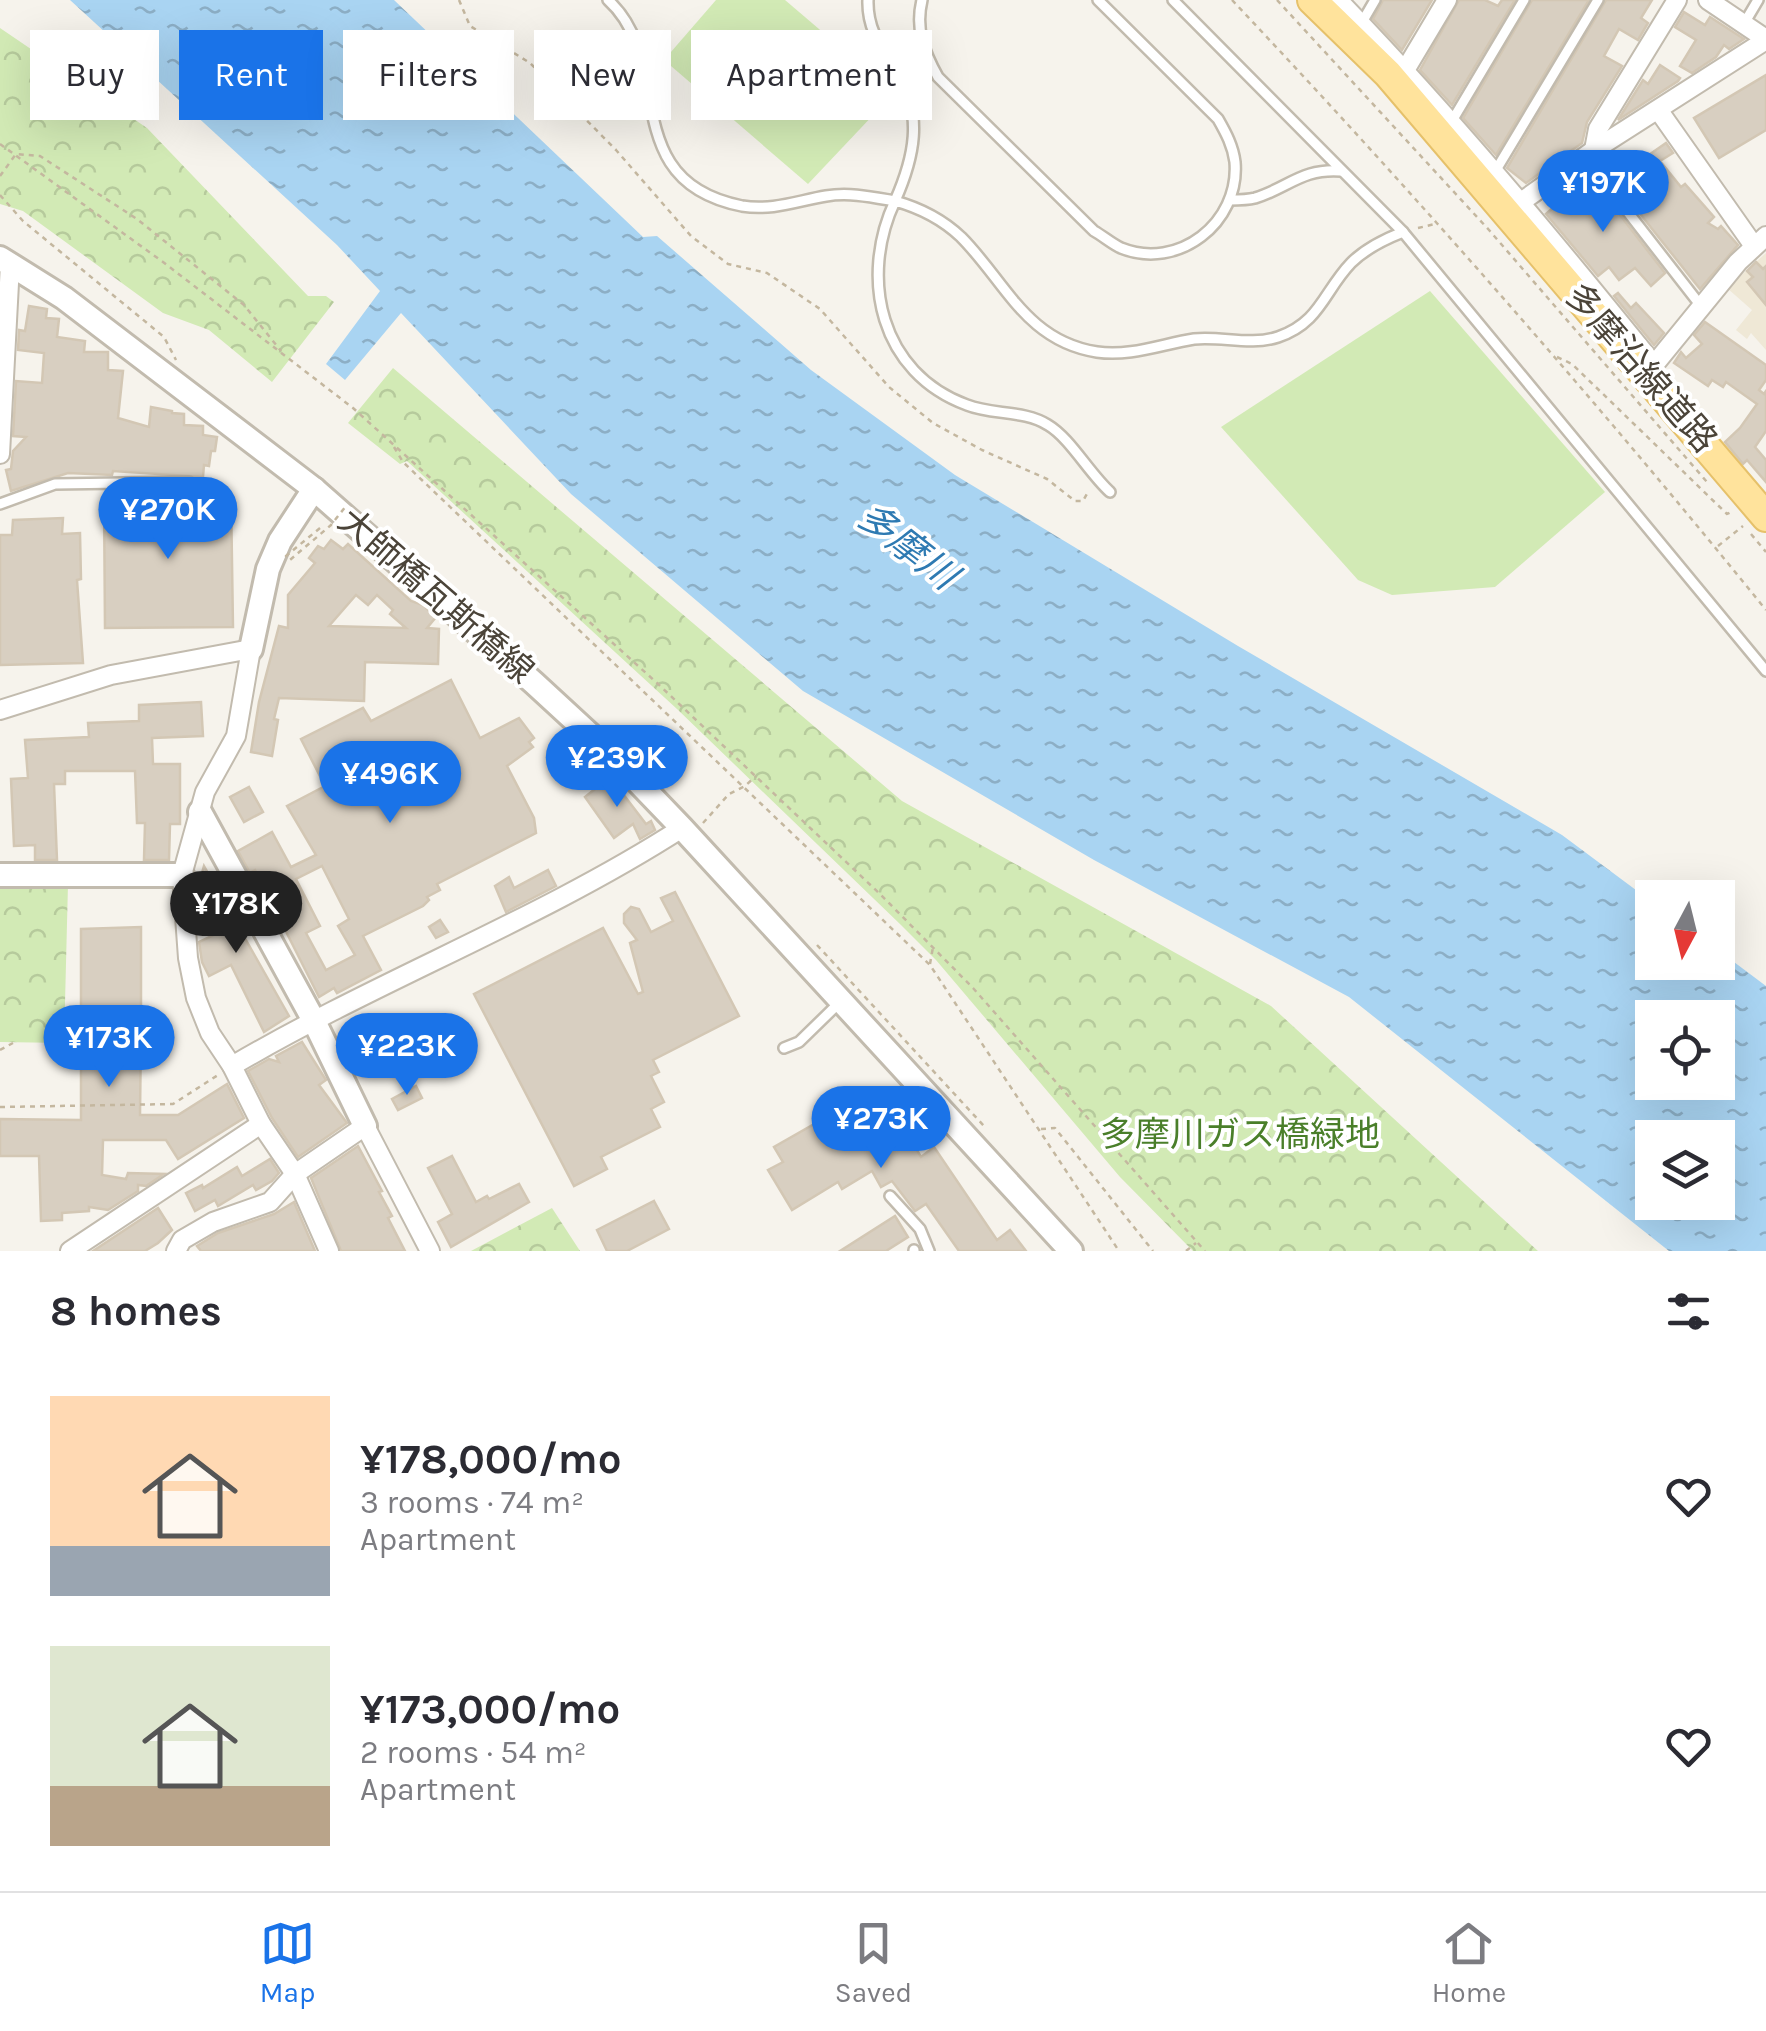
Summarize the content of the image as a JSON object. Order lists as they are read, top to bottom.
{
  "streets": {
    "main road": ["多摩沿線道路"],
    "street": ["大師橋瓦斯橋線"]
  },
  "water": ["多摩川"],
  "parks": ["多摩川ガス橋緑地"],
  "north": "bottom",
  "page": {
    "chip": [
      "Buy",
      "Rent",
      "Filters",
      "New",
      "Apartment"
    ],
    "price": [
      "¥197K",
      "¥270K",
      "¥239K",
      "¥496K",
      "¥178K",
      "¥173K",
      "¥223K",
      "¥273K"
    ],
    "heading": "8 homes",
    "list": [
      {
        "name": "¥178,000/mo",
        "note": "3 rooms · 74 m² · Apartment"
      },
      {
        "name": "¥173,000/mo",
        "note": "2 rooms · 54 m² · Apartment"
      }
    ],
    "tabs": ["Map", "Saved", "Home"]
  }
}
